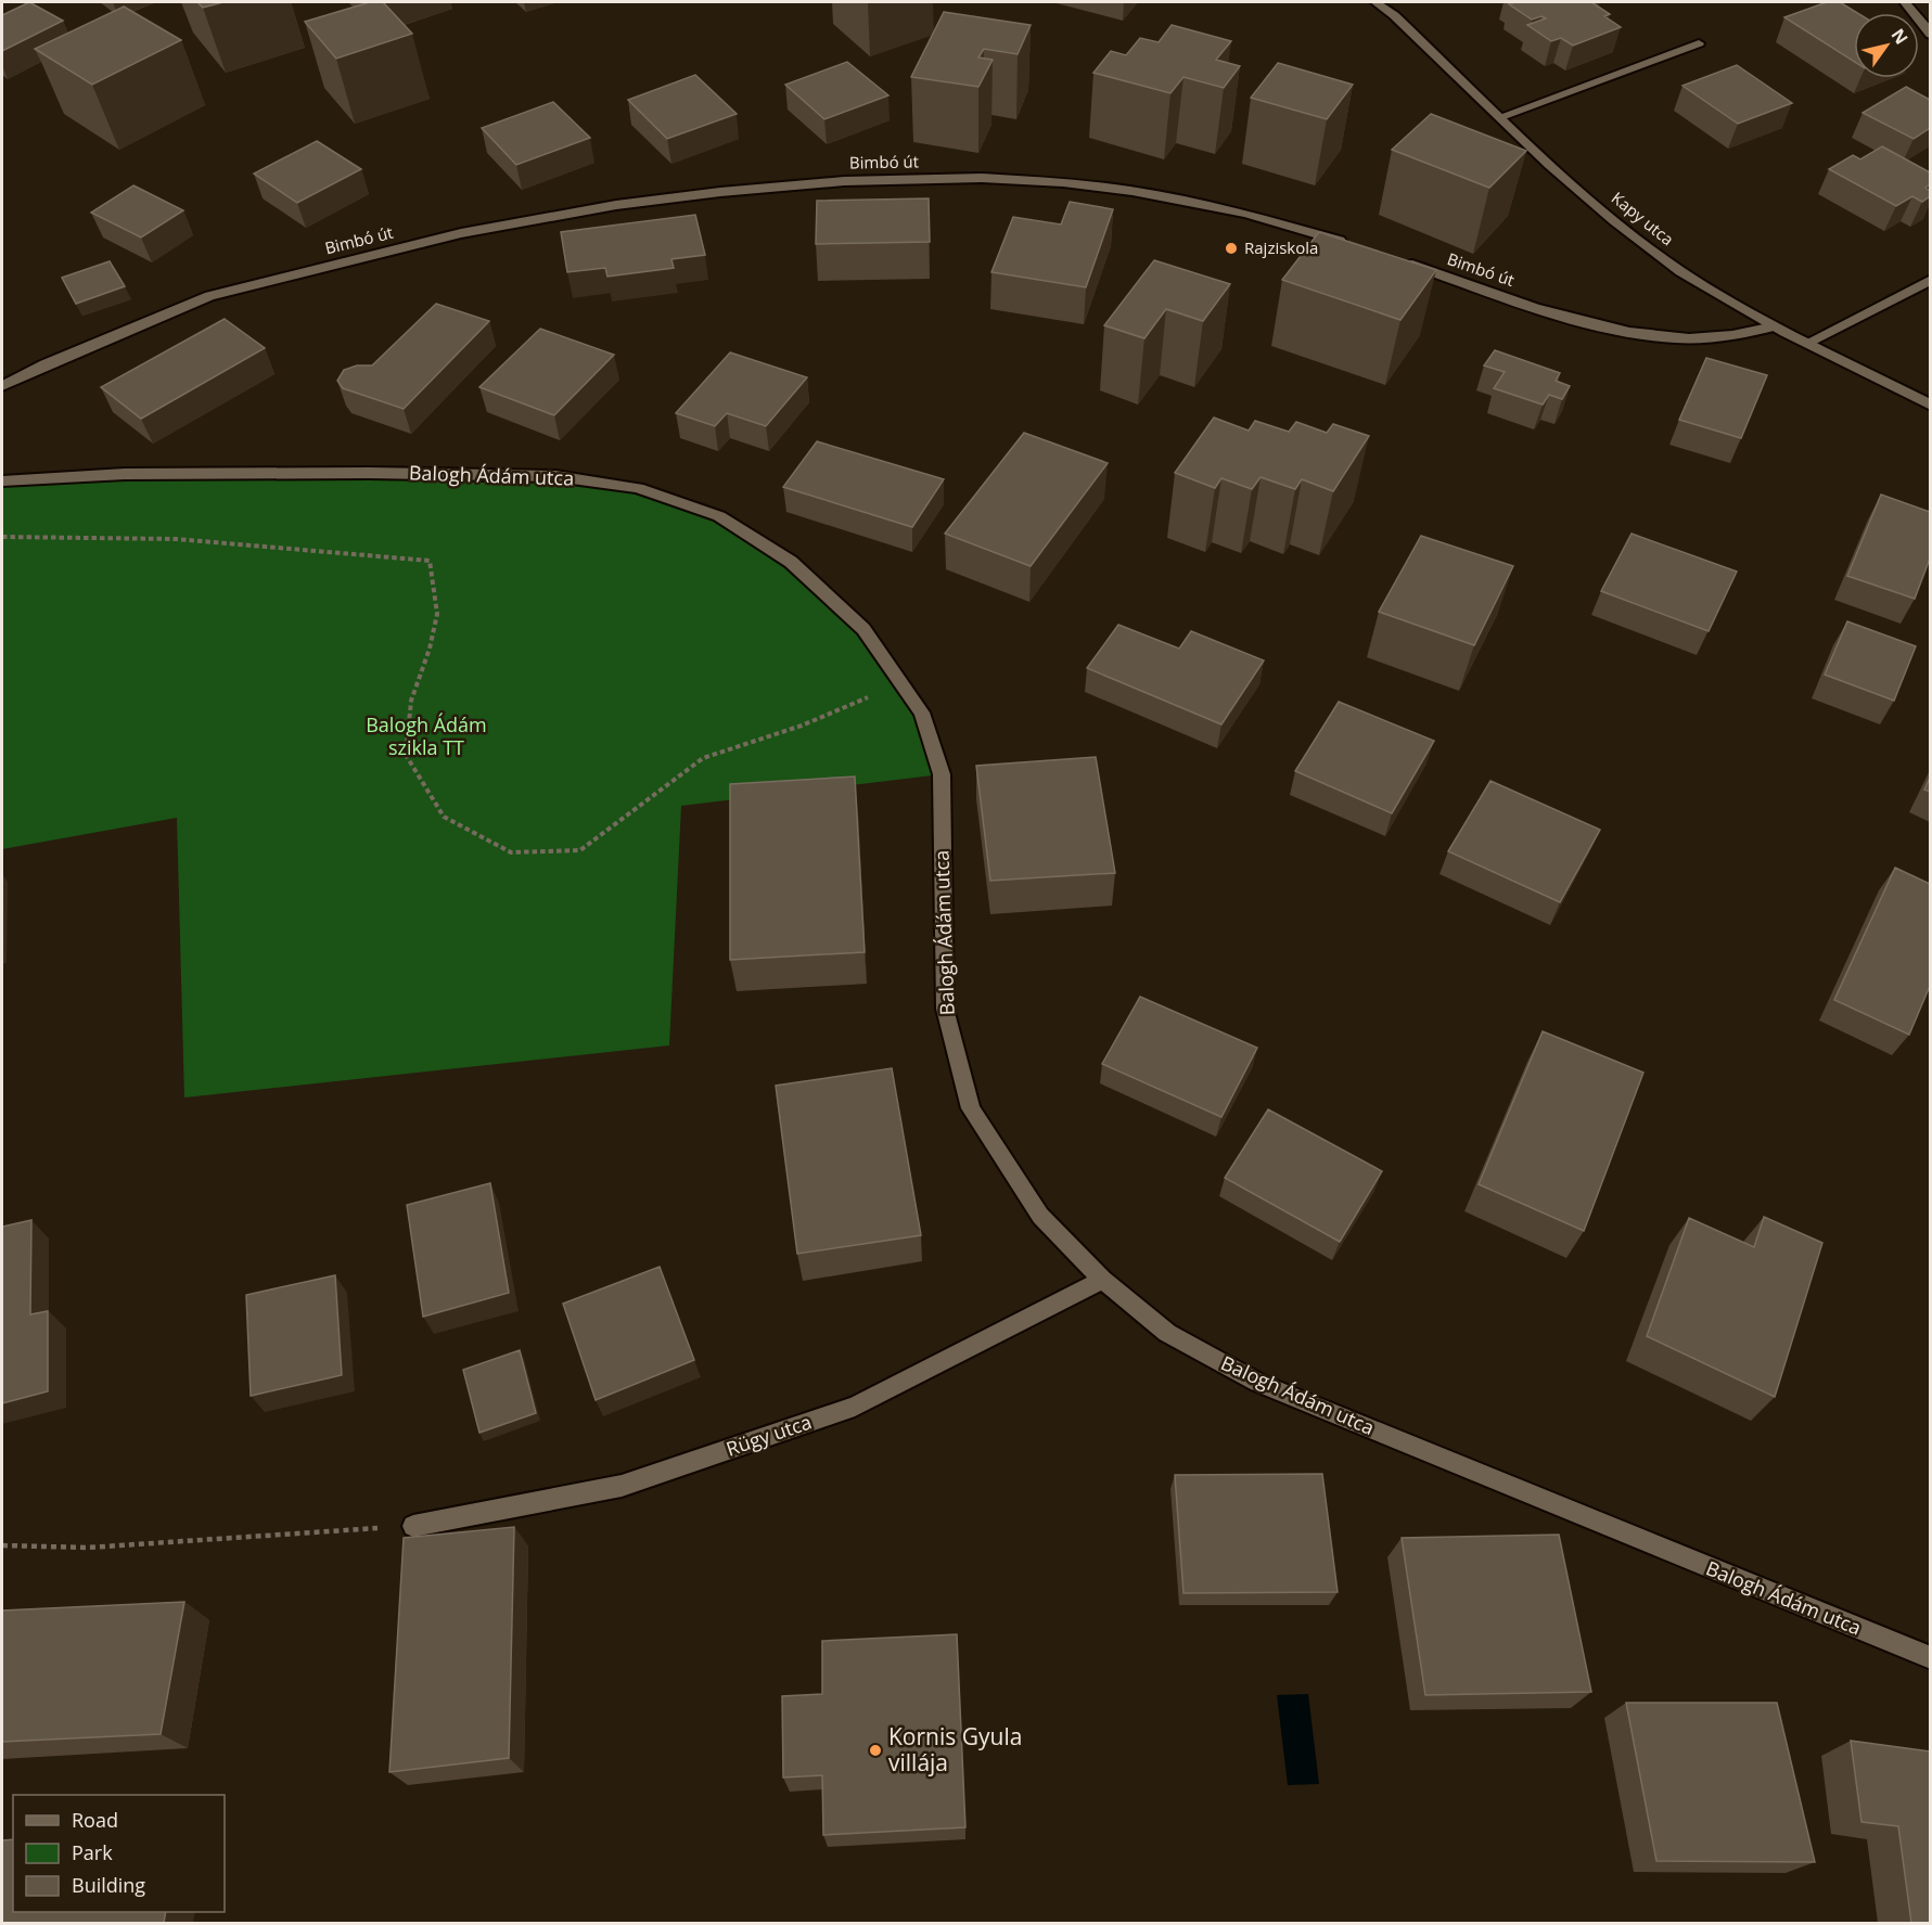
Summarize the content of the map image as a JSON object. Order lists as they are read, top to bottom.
{
  "streets": {
    "street": [
      "Bimbó út",
      "Kapy utca",
      "Balogh Ádám utca",
      "Rügy utca"
    ]
  },
  "crossings": [
    ["Bimbó út", "Kapy utca"],
    ["Balogh Ádám utca", "Rügy utca"]
  ],
  "parks": ["Balogh Ádám szikla TT"],
  "places": ["Rajziskola", "Kornis Gyula villája"],
  "legend": ["Road", "Park", "Building"],
  "north": "top right"
}
